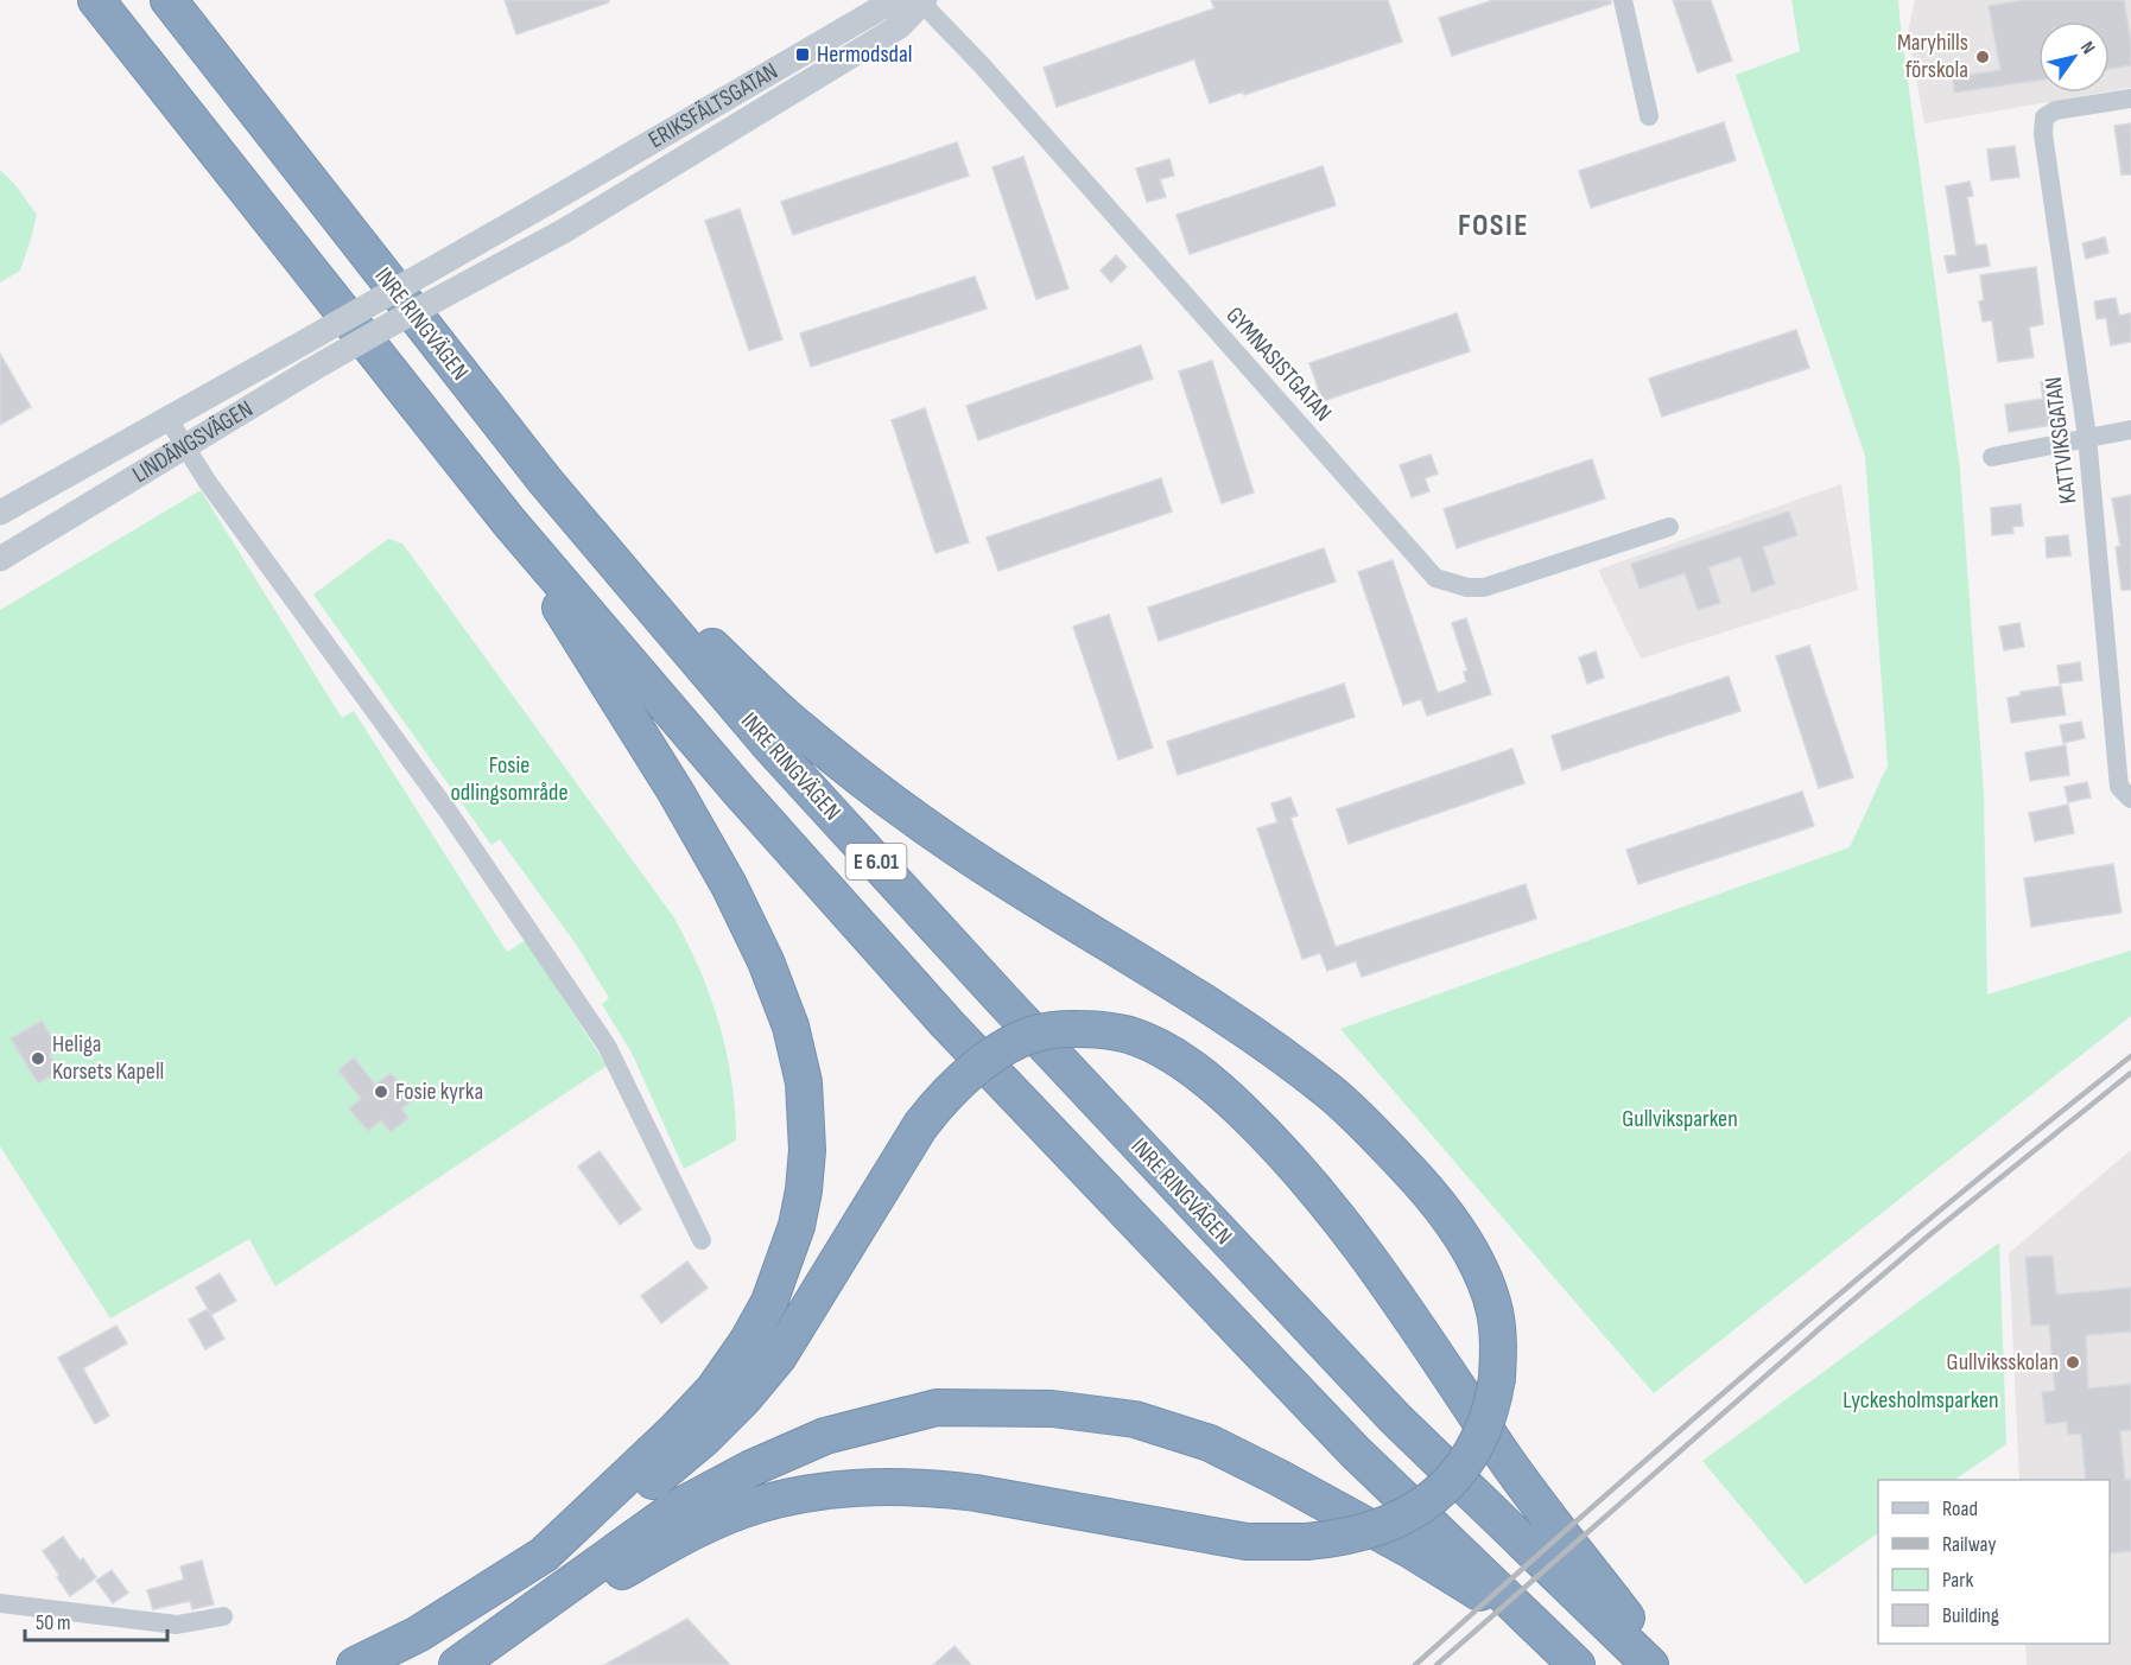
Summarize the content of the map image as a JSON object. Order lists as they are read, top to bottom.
{
  "streets": {
    "highway": ["INRE RINGVÄGEN", "E 6.01"],
    "street": [
      "ERIKSFÄLTSGATAN",
      "GYMNASISTGATAN",
      "KATTVIKSGATAN",
      "LINDÄNGSVÄGEN"
    ]
  },
  "crossings": [
    ["ERIKSFÄLTSGATAN", "GYMNASISTGATAN"],
    ["ERIKSFÄLTSGATAN", "LINDÄNGSVÄGEN"]
  ],
  "districts": ["FOSIE"],
  "parks": ["Fosie odlingsområde", "Gullviksparken", "Lyckesholmsparken"],
  "places": {
    "transit": ["Hermodsdal"],
    "other": [
      "Maryhills förskola",
      "Heliga Korsets Kapell",
      "Fosie kyrka",
      "Gullviksskolan"
    ]
  },
  "legend": [
    "Road",
    "Railway",
    "Park",
    "Building"
  ],
  "scale_bar": "50 m",
  "north": "top right"
}
